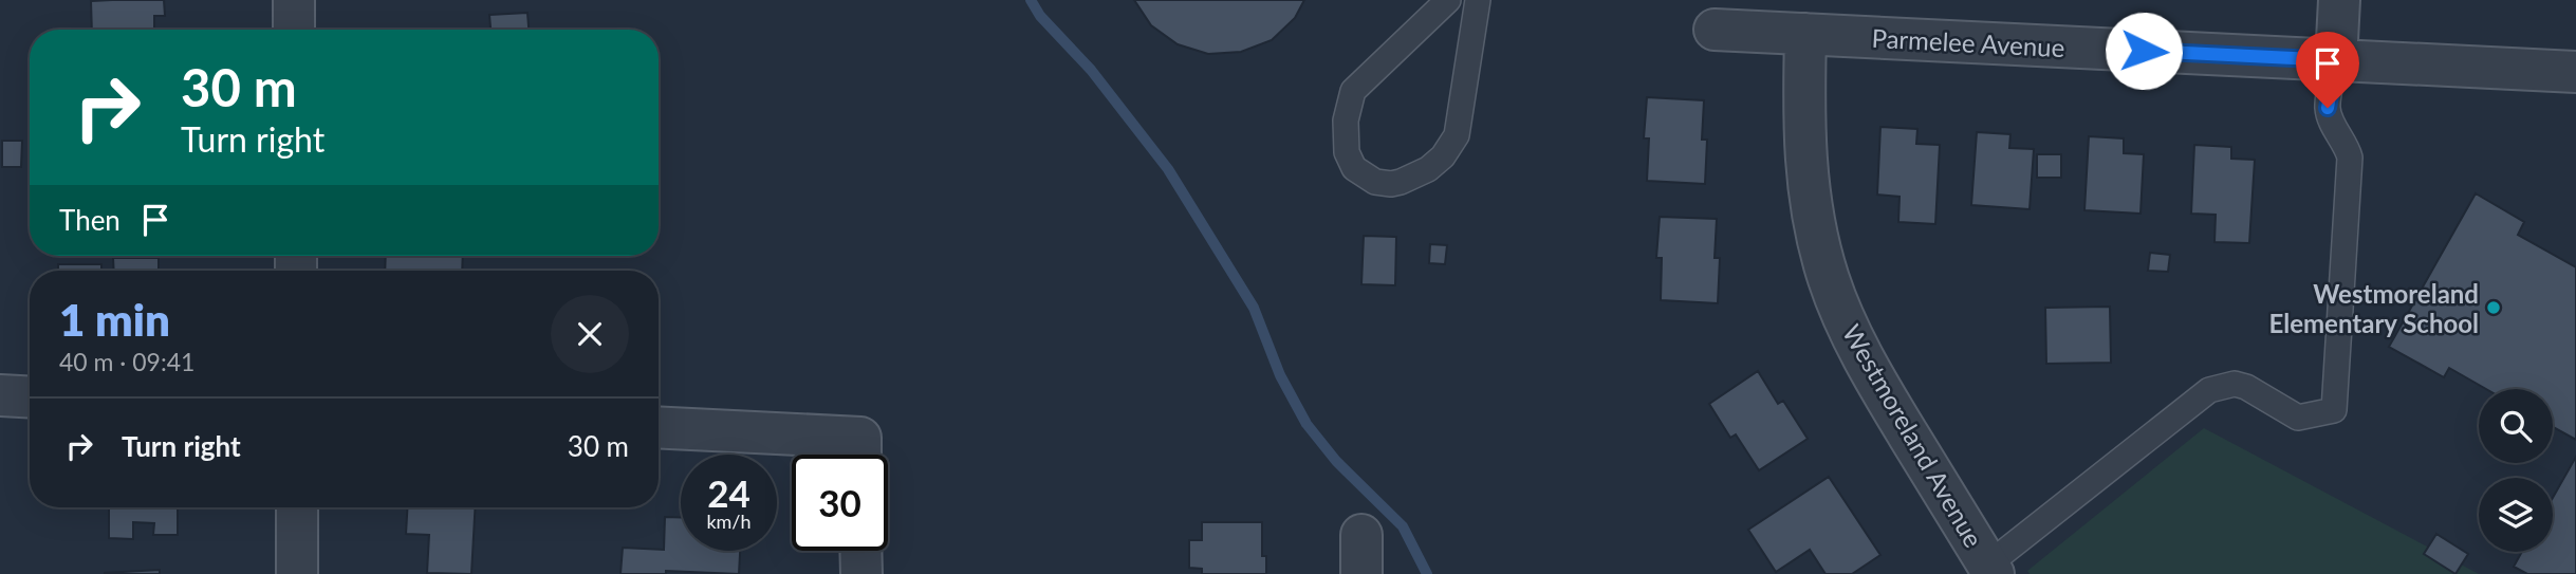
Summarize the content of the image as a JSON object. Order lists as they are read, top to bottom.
{
  "streets": {
    "street": ["Parmelee Avenue", "Westmoreland Avenue"]
  },
  "crossings": [
    ["Parmelee Avenue", "Westmoreland Avenue"]
  ],
  "places": ["Westmoreland Elementary School"],
  "page": {
    "turn": ["30 m", "Turn right"],
    "then": "Then",
    "heading": ["1 min", "40 m · 09:41"],
    "list": [
      {
        "name": "Turn right",
        "value": "30 m"
      }
    ],
    "speed": "24 km/h",
    "limit": "30"
  }
}
